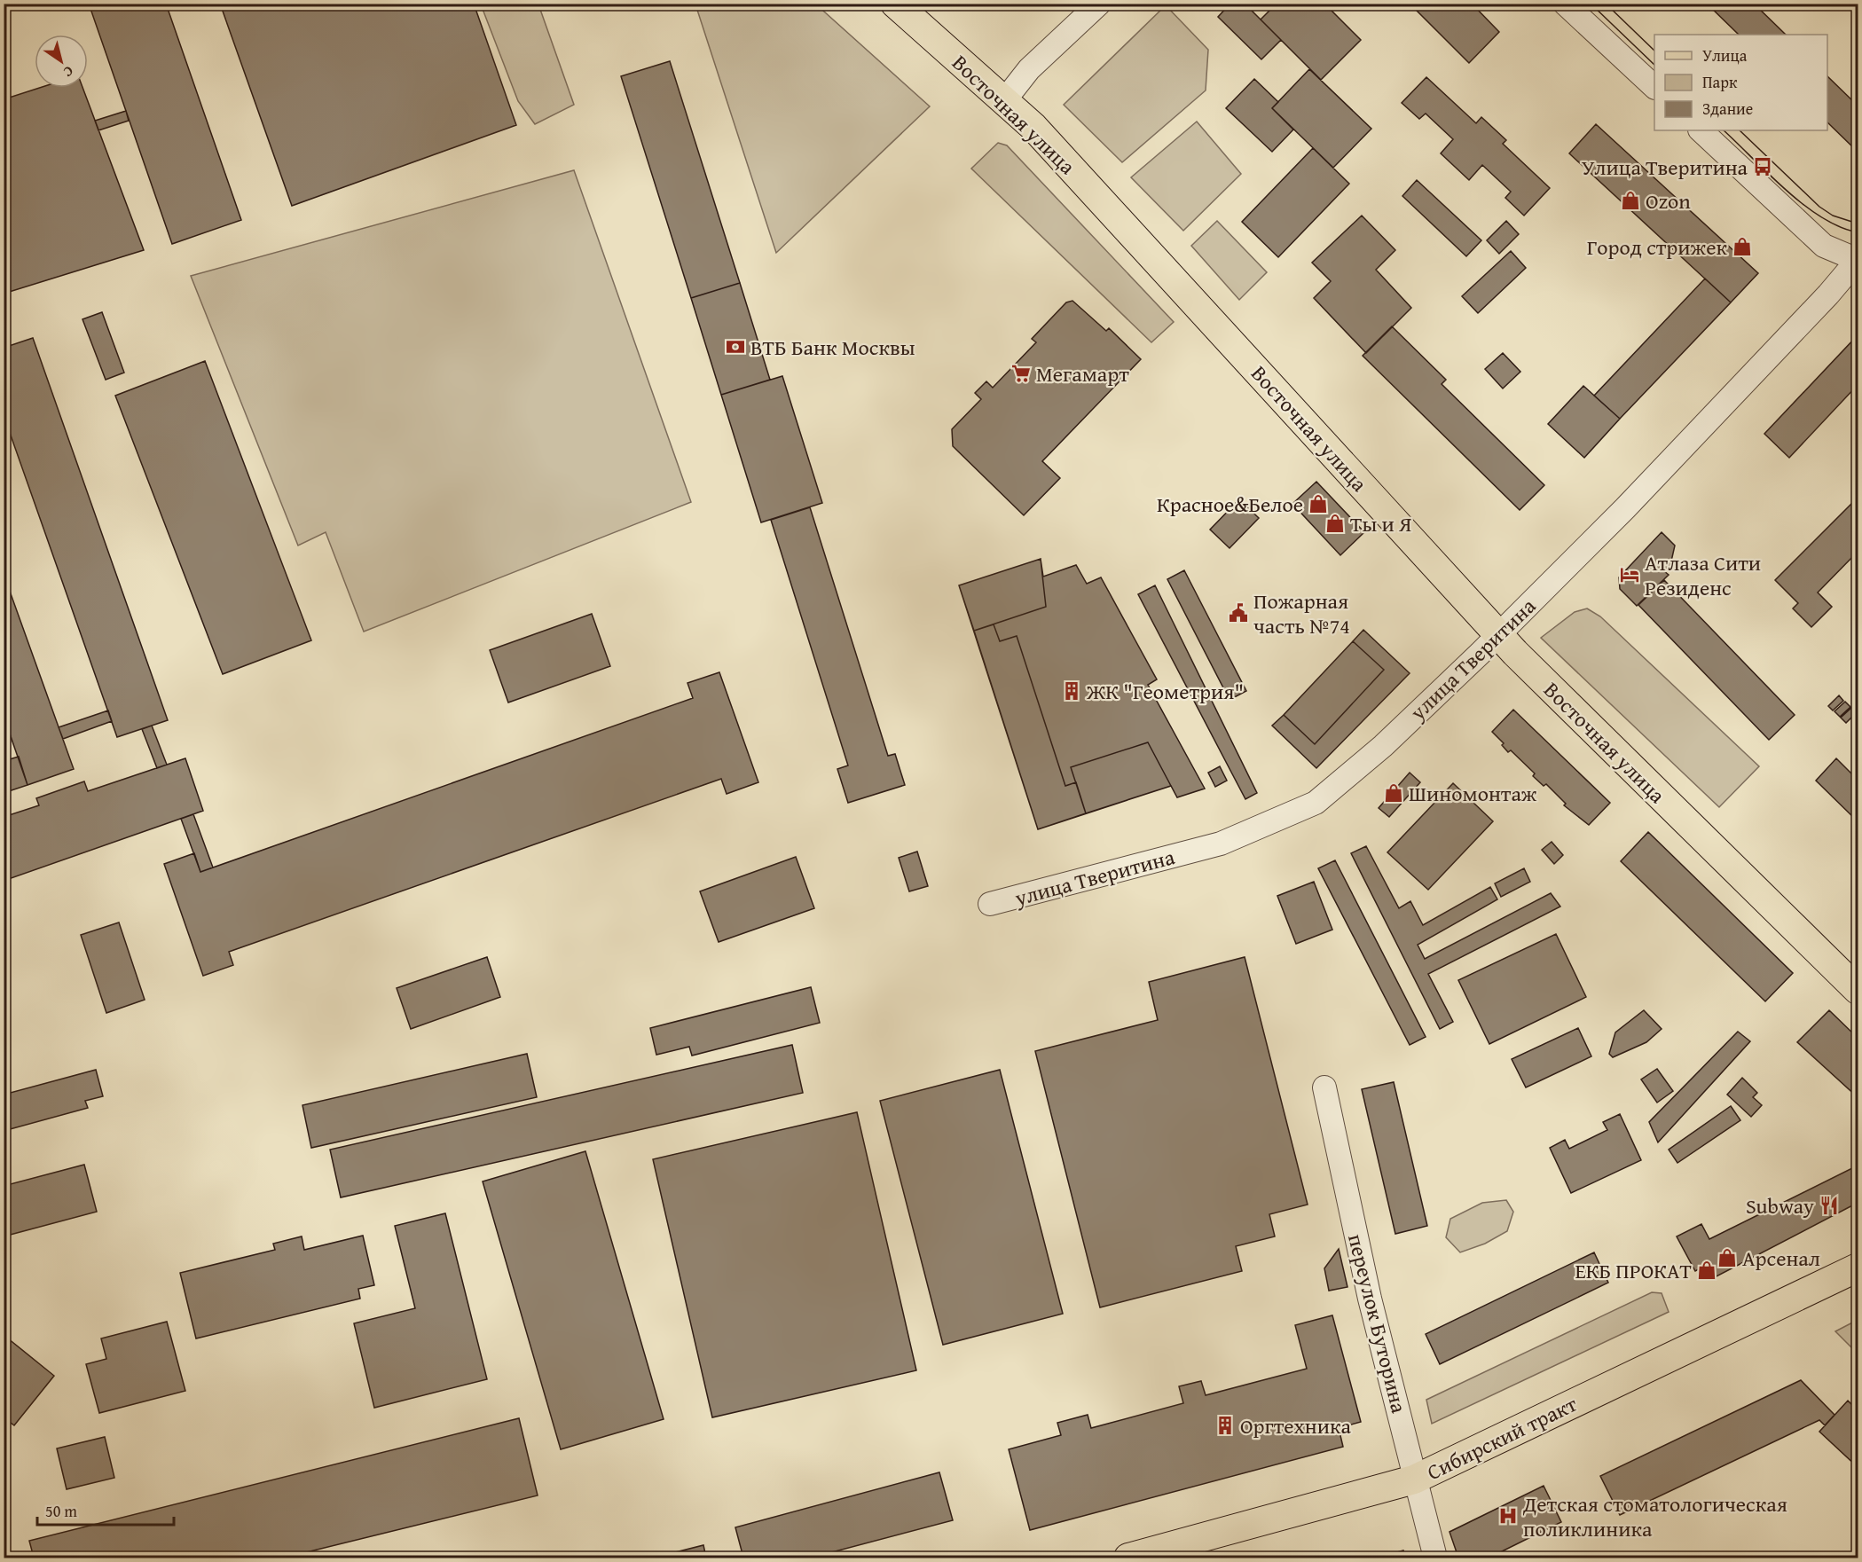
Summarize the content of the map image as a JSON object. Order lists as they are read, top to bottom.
{
  "streets": {
    "main road": ["Восточная улица", "Сибирский тракт"],
    "street": ["улица Тверитина", "переулок Буторина"]
  },
  "crossings": [
    ["Восточная улица", "улица Тверитина"],
    ["переулок Буторина", "Сибирский тракт"]
  ],
  "places": {
    "bus stop": ["Улица Тверитина"],
    "shop": [
      "Ozon",
      "Город стрижек",
      "Красное&Белое",
      "Ты и Я",
      "Шиномонтаж",
      "Арсенал",
      "ЕКБ ПРОКАТ"
    ],
    "bank": ["ВТБ Банк Москвы"],
    "supermarket": ["Мегамарт"],
    "hotel": ["Атлаза Сити Резиденс"],
    "public building": ["Пожарная часть №74"],
    "building": ["ЖК \"Геометрия\"", "Оргтехника"],
    "restaurant": ["Subway"],
    "hospital": ["Детская стоматологическая поликлиника"]
  },
  "legend": ["Улица", "Парк", "Здание"],
  "scale_bar": "50 m",
  "north": "bottom right"
}
